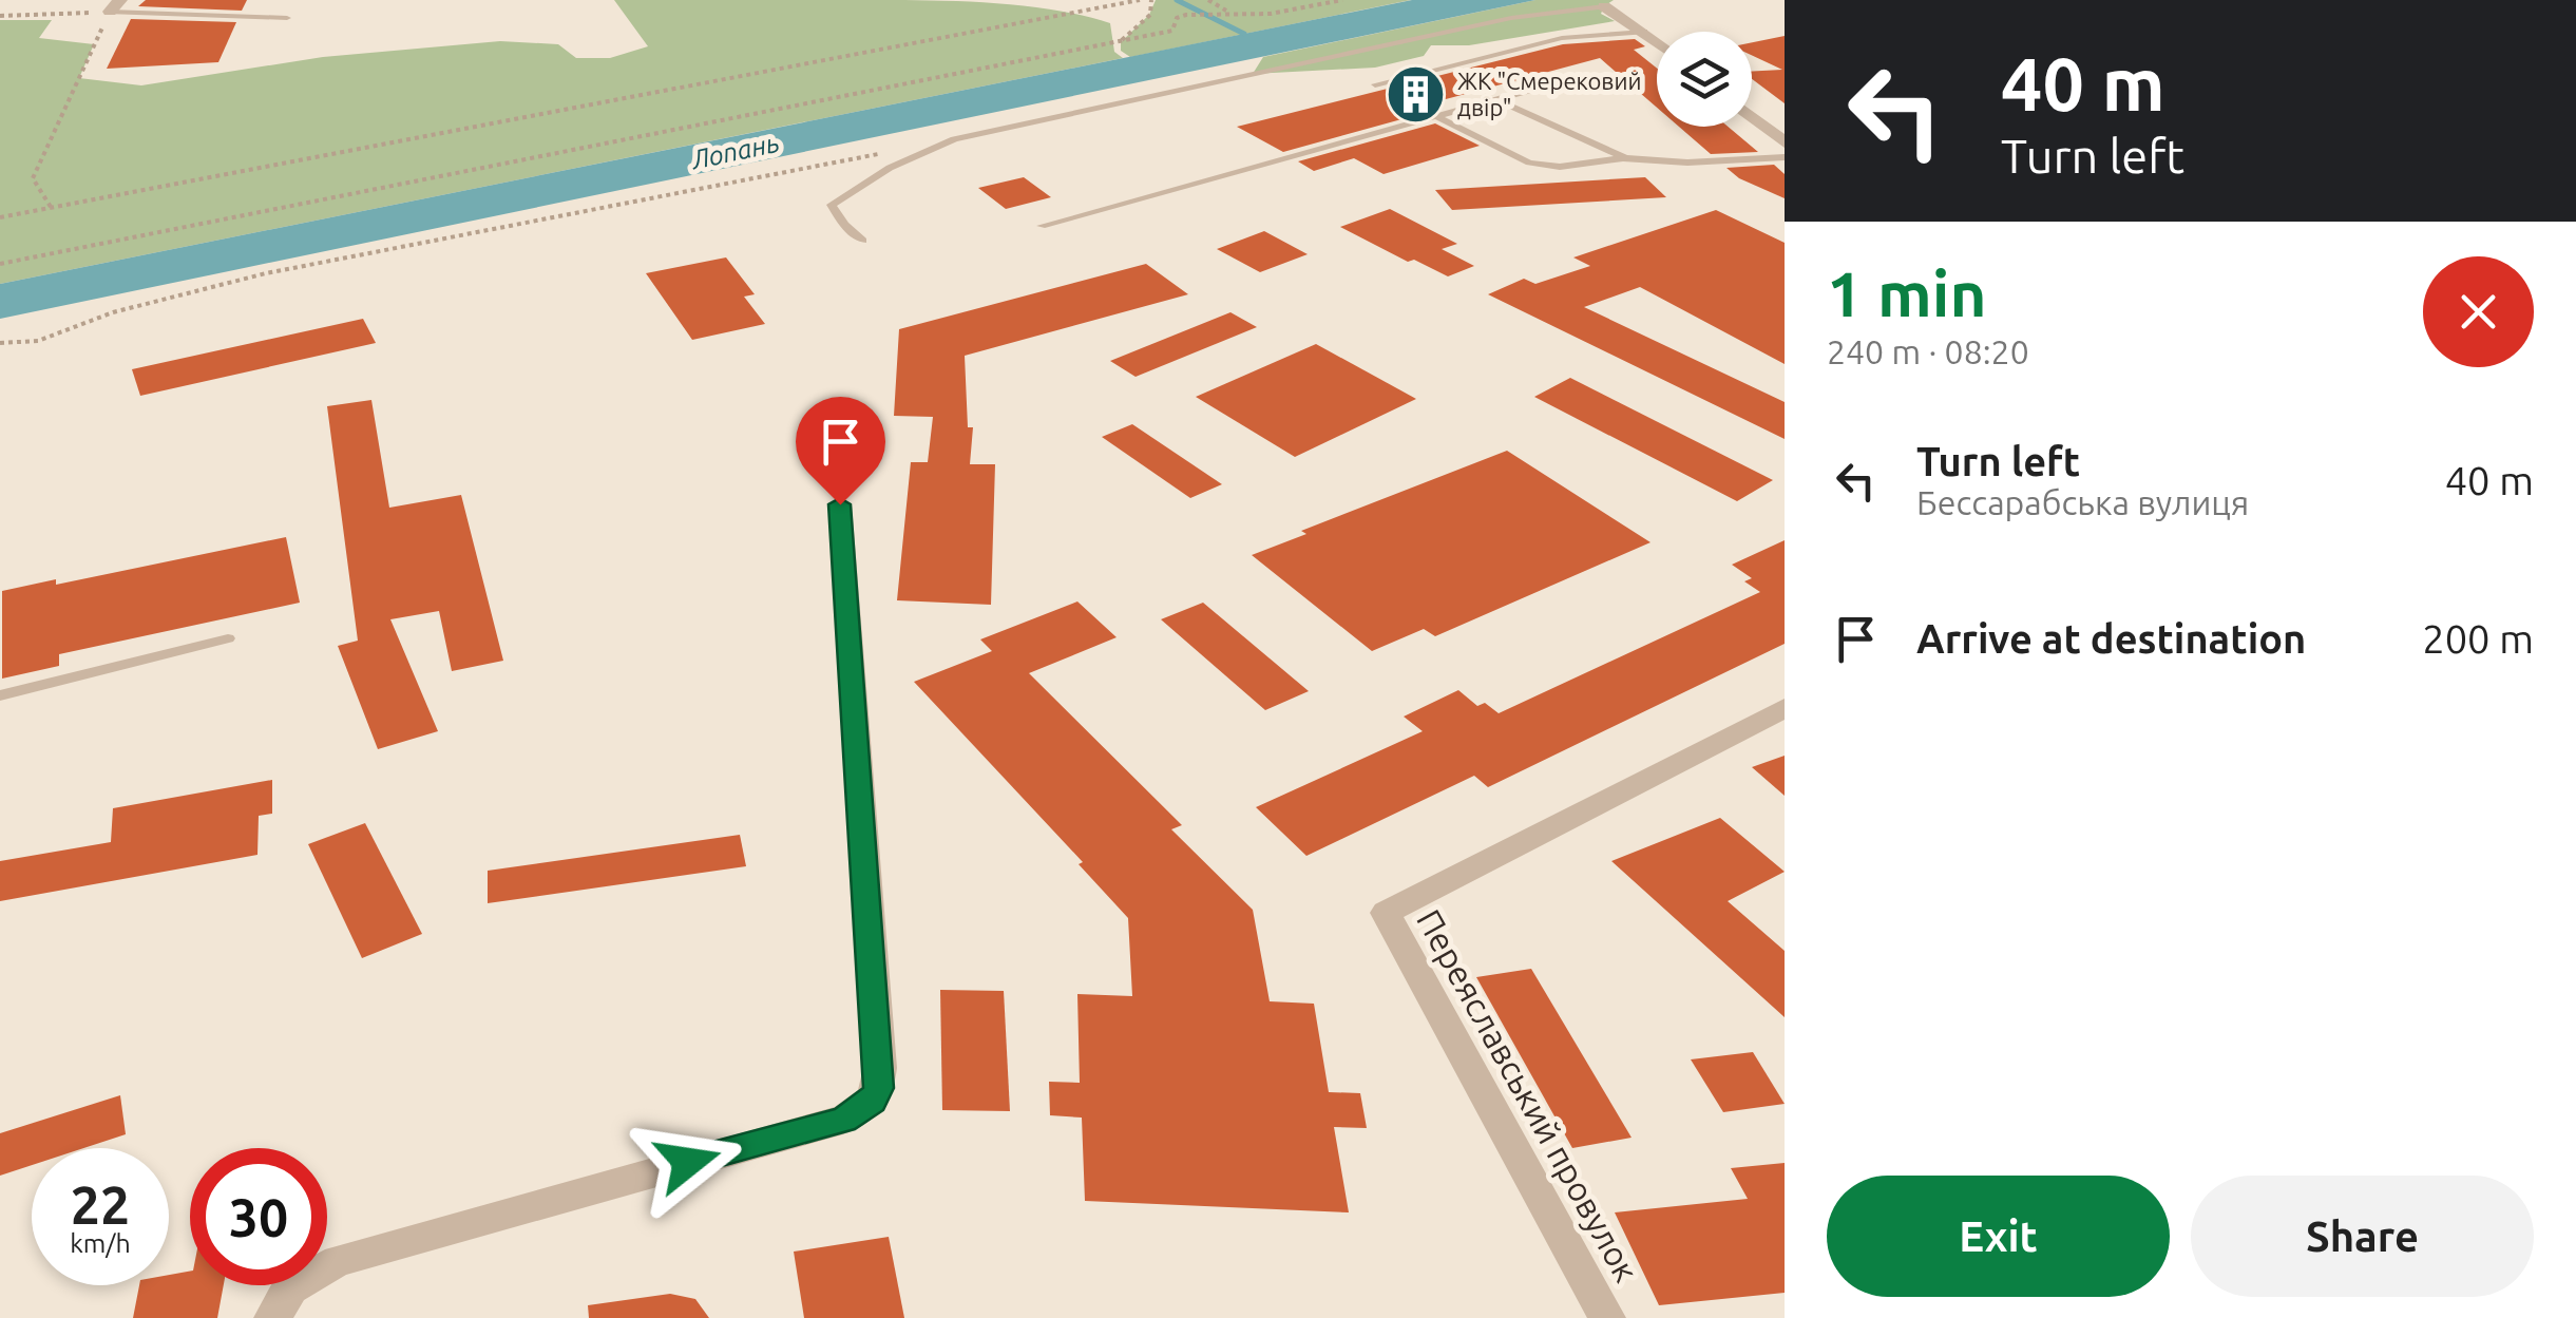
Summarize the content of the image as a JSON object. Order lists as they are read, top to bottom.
{
  "streets": {
    "street": ["Переяславський провулок"]
  },
  "water": ["Лопань"],
  "places": {
    "building": ["ЖК \"Смерековий двір\""]
  },
  "page": {
    "turn": ["40 m", "Turn left"],
    "heading": ["1 min", "240 m · 08:20"],
    "list": [
      {
        "name": "Turn left",
        "note": "Бессарабська вулиця",
        "value": "40 m"
      },
      {
        "name": "Arrive at destination",
        "value": "200 m"
      }
    ],
    "speed": "22 km/h",
    "limit": "30",
    "buttons": ["Exit", "Share"]
  }
}
